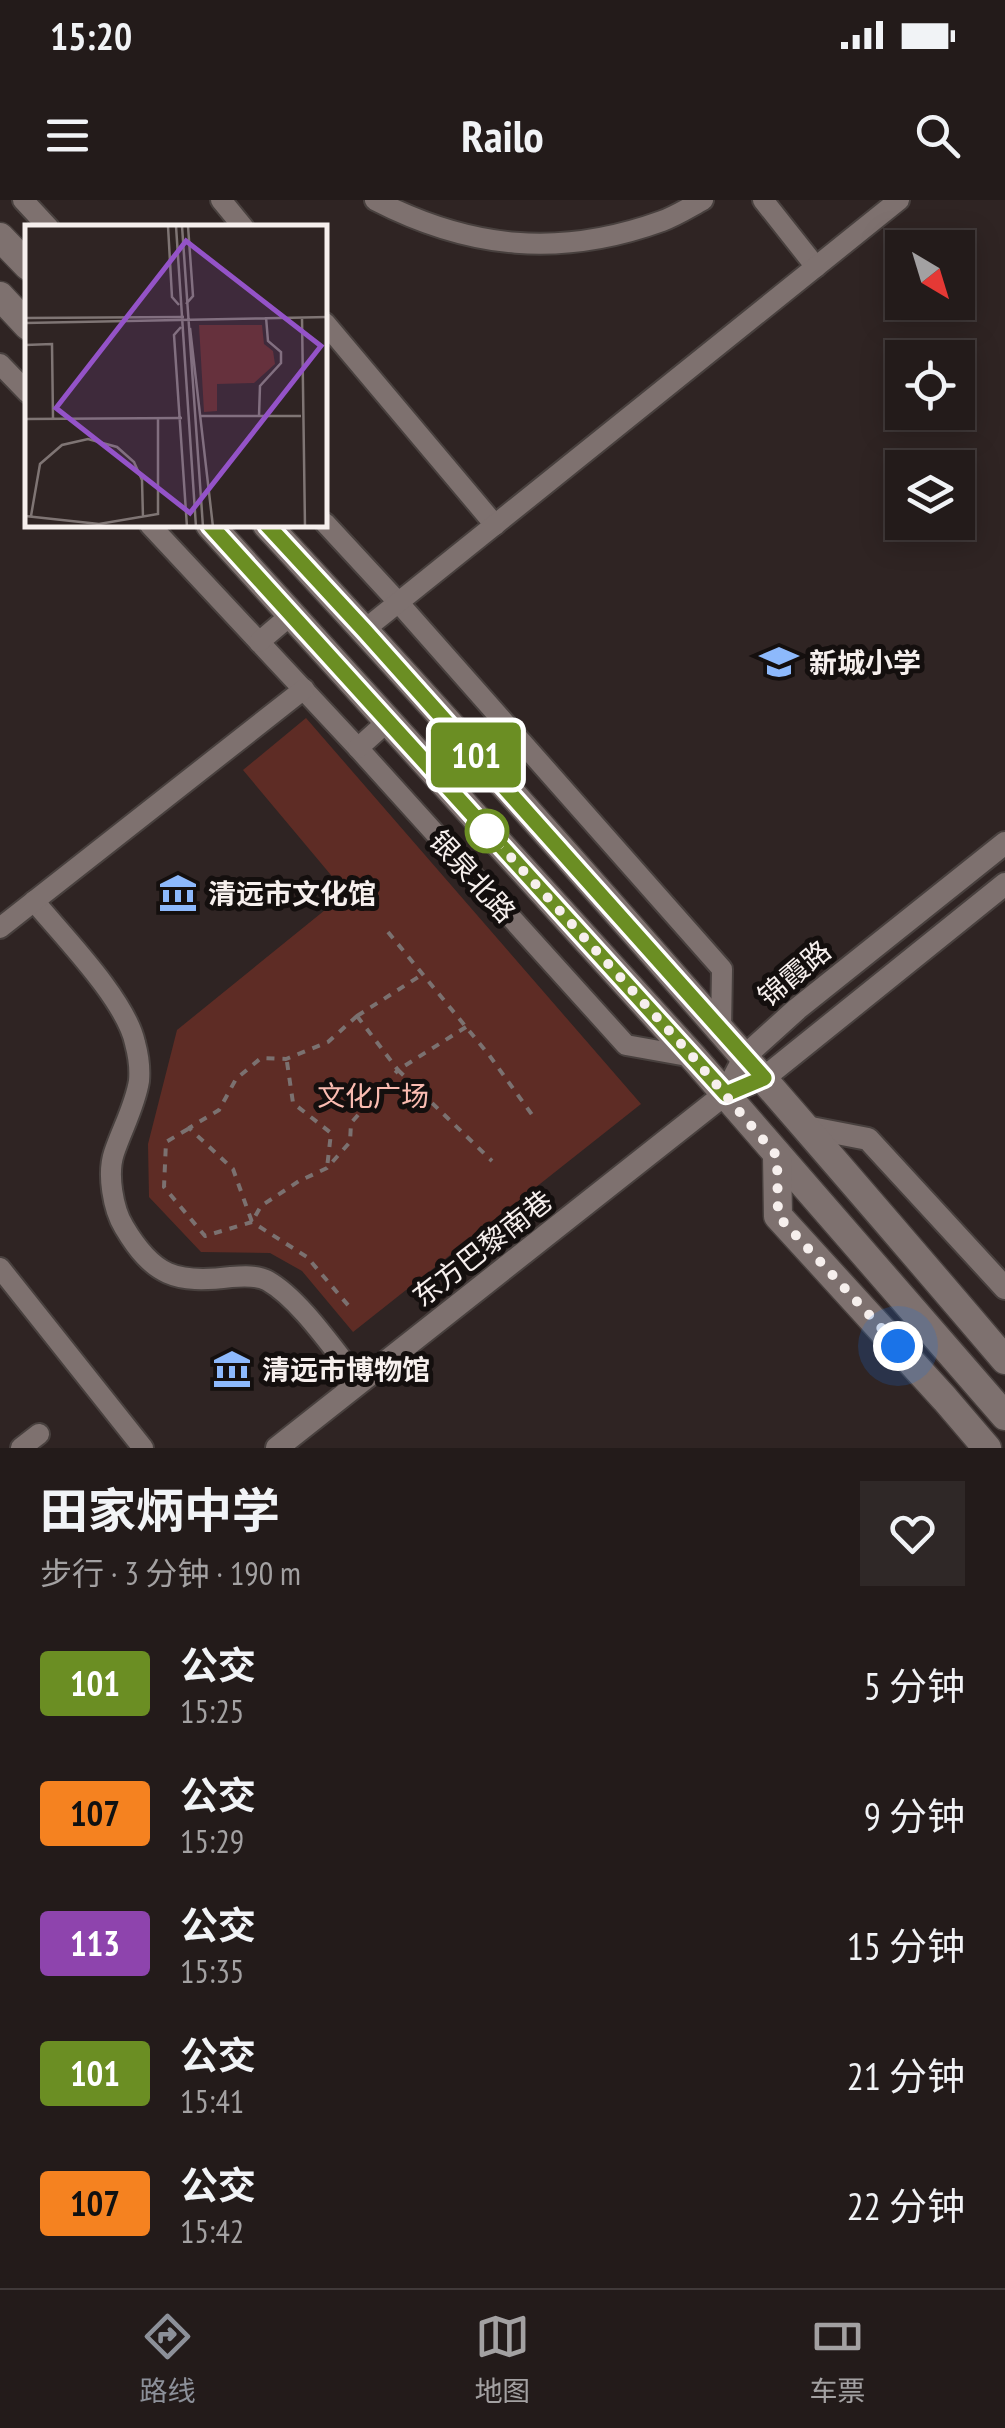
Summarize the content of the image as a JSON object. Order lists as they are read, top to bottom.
{
  "streets": {
    "main road": ["银泉北路"],
    "street": ["锦霞路", "东方巴黎南巷"]
  },
  "crossings": [
    ["银泉北路", "锦霞路"],
    ["银泉北路", "东方巴黎南巷"],
    ["锦霞路", "东方巴黎南巷"]
  ],
  "parks": ["文化广场"],
  "places": {
    "school or university": ["新城小学"],
    "museum": ["清远市文化馆", "清远市博物馆"]
  },
  "lines": ["bus line 101"],
  "north": "bottom right",
  "page": {
    "status": "15:20",
    "header": "Railo",
    "on_map": "101",
    "heading": ["田家炳中学", "步行 · 3 分钟 · 190 m"],
    "list": [
      {
        "mark": "101",
        "name": "公交",
        "note": "15:25",
        "value": "5 分钟"
      },
      {
        "mark": "107",
        "name": "公交",
        "note": "15:29",
        "value": "9 分钟"
      },
      {
        "mark": "113",
        "name": "公交",
        "note": "15:35",
        "value": "15 分钟"
      },
      {
        "mark": "101",
        "name": "公交",
        "note": "15:41",
        "value": "21 分钟"
      },
      {
        "mark": "107",
        "name": "公交",
        "note": "15:42",
        "value": "22 分钟"
      }
    ],
    "tabs": ["路线", "地图", "车票"]
  }
}
